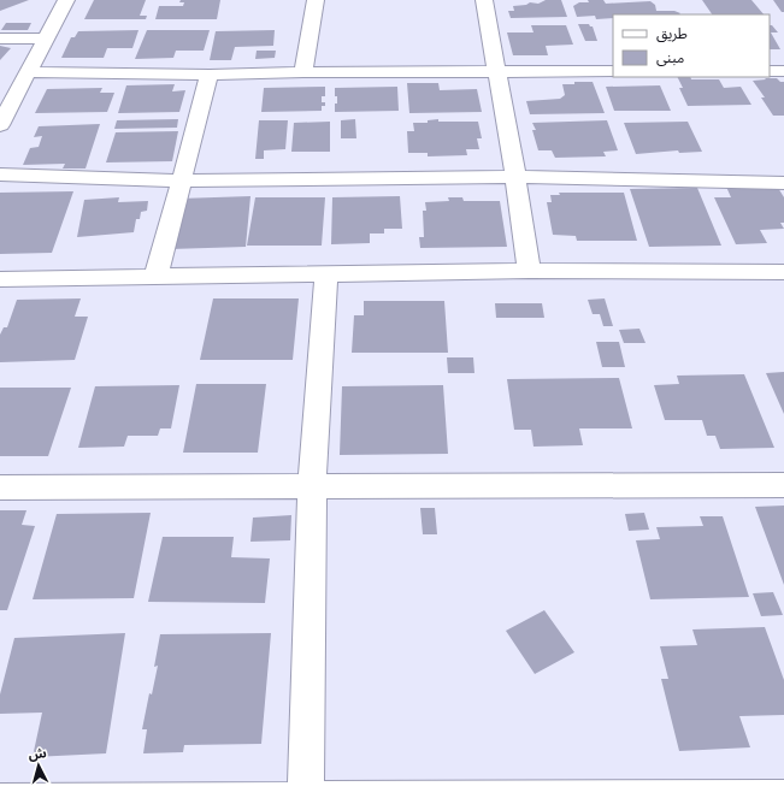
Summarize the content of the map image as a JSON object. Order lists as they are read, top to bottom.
{
  "legend": ["طريق", "مبنى"],
  "north": "top"
}
